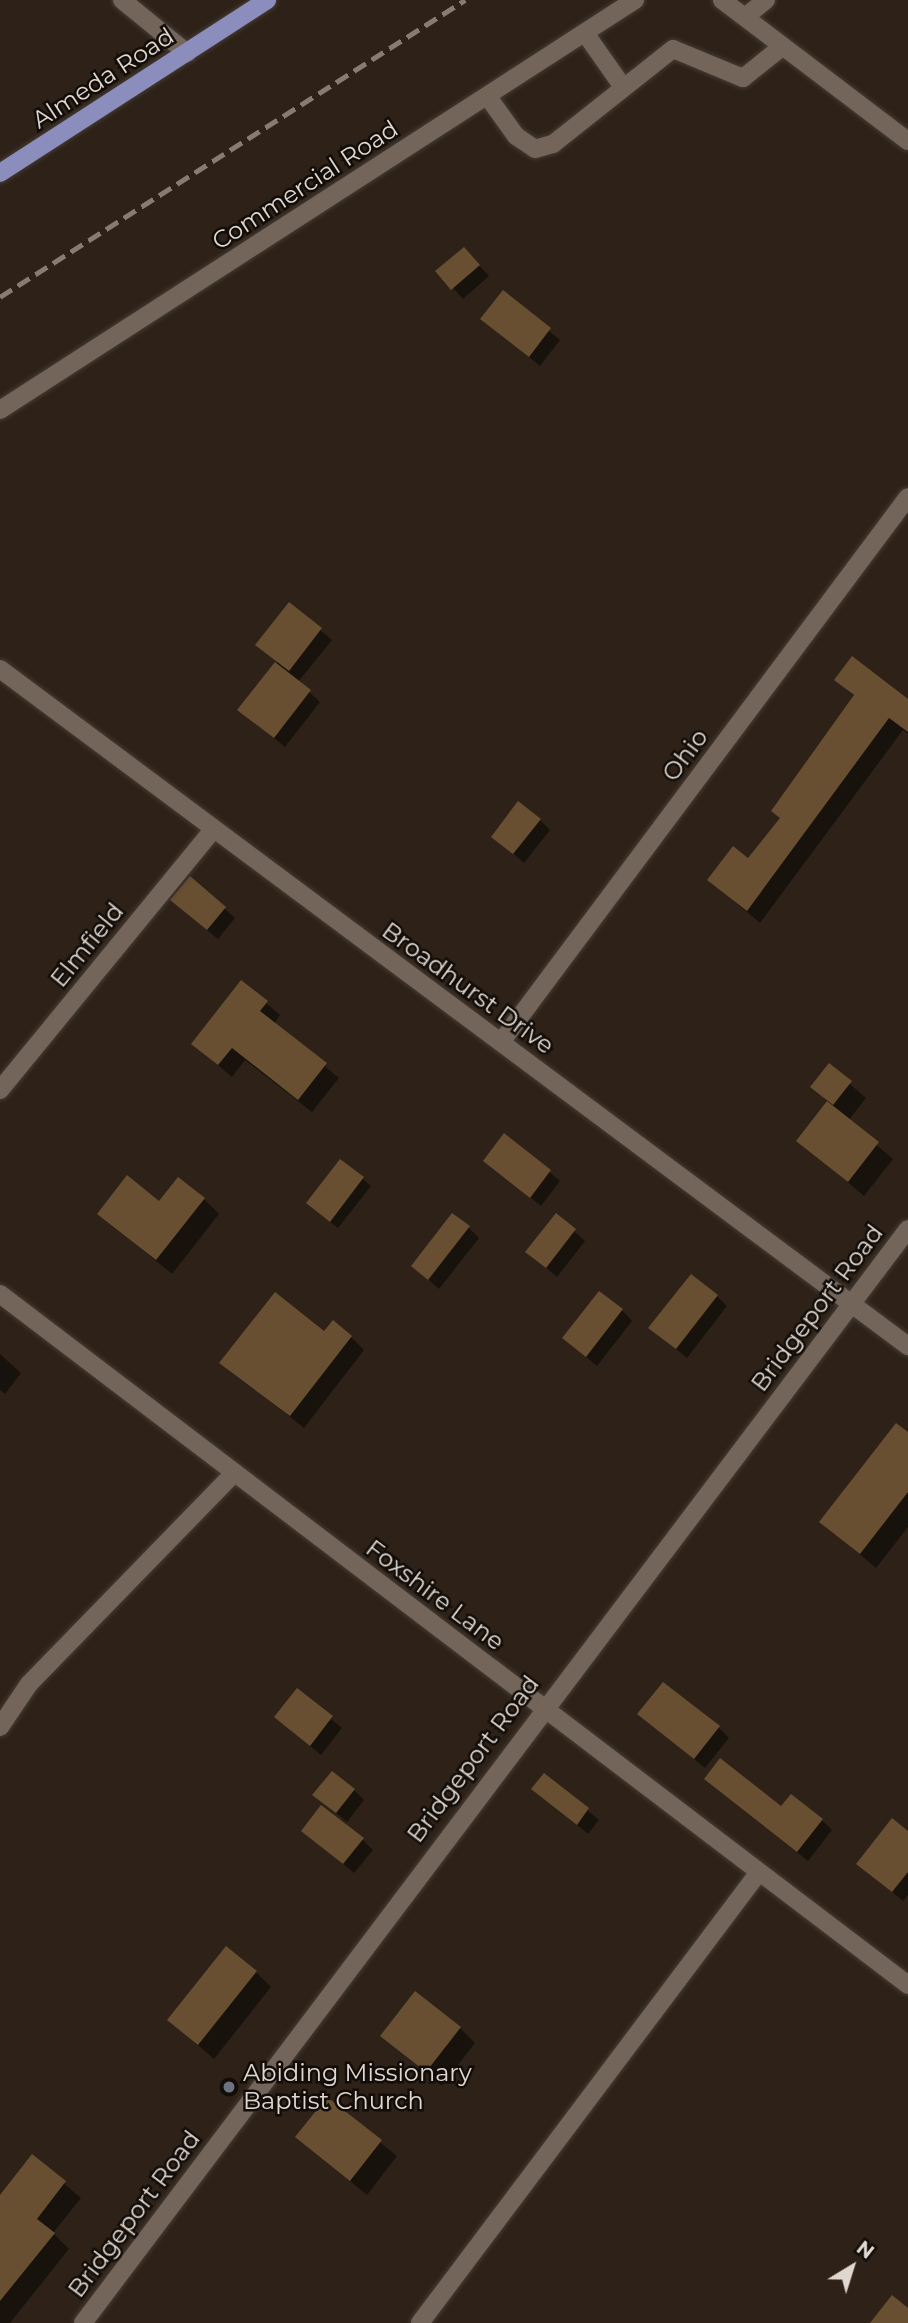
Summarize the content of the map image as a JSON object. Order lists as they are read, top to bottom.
{
  "streets": {
    "main road": ["Almeda Road"],
    "street": [
      "Commercial Road",
      "Ohio",
      "Elmfield",
      "Broadhurst Drive",
      "Bridgeport Road",
      "Foxshire Lane"
    ]
  },
  "crossings": [
    ["Ohio", "Broadhurst Drive"],
    ["Elmfield", "Broadhurst Drive"],
    ["Broadhurst Drive", "Bridgeport Road"],
    ["Bridgeport Road", "Foxshire Lane"]
  ],
  "places": ["Abiding Missionary Baptist Church"],
  "north": "top right"
}
